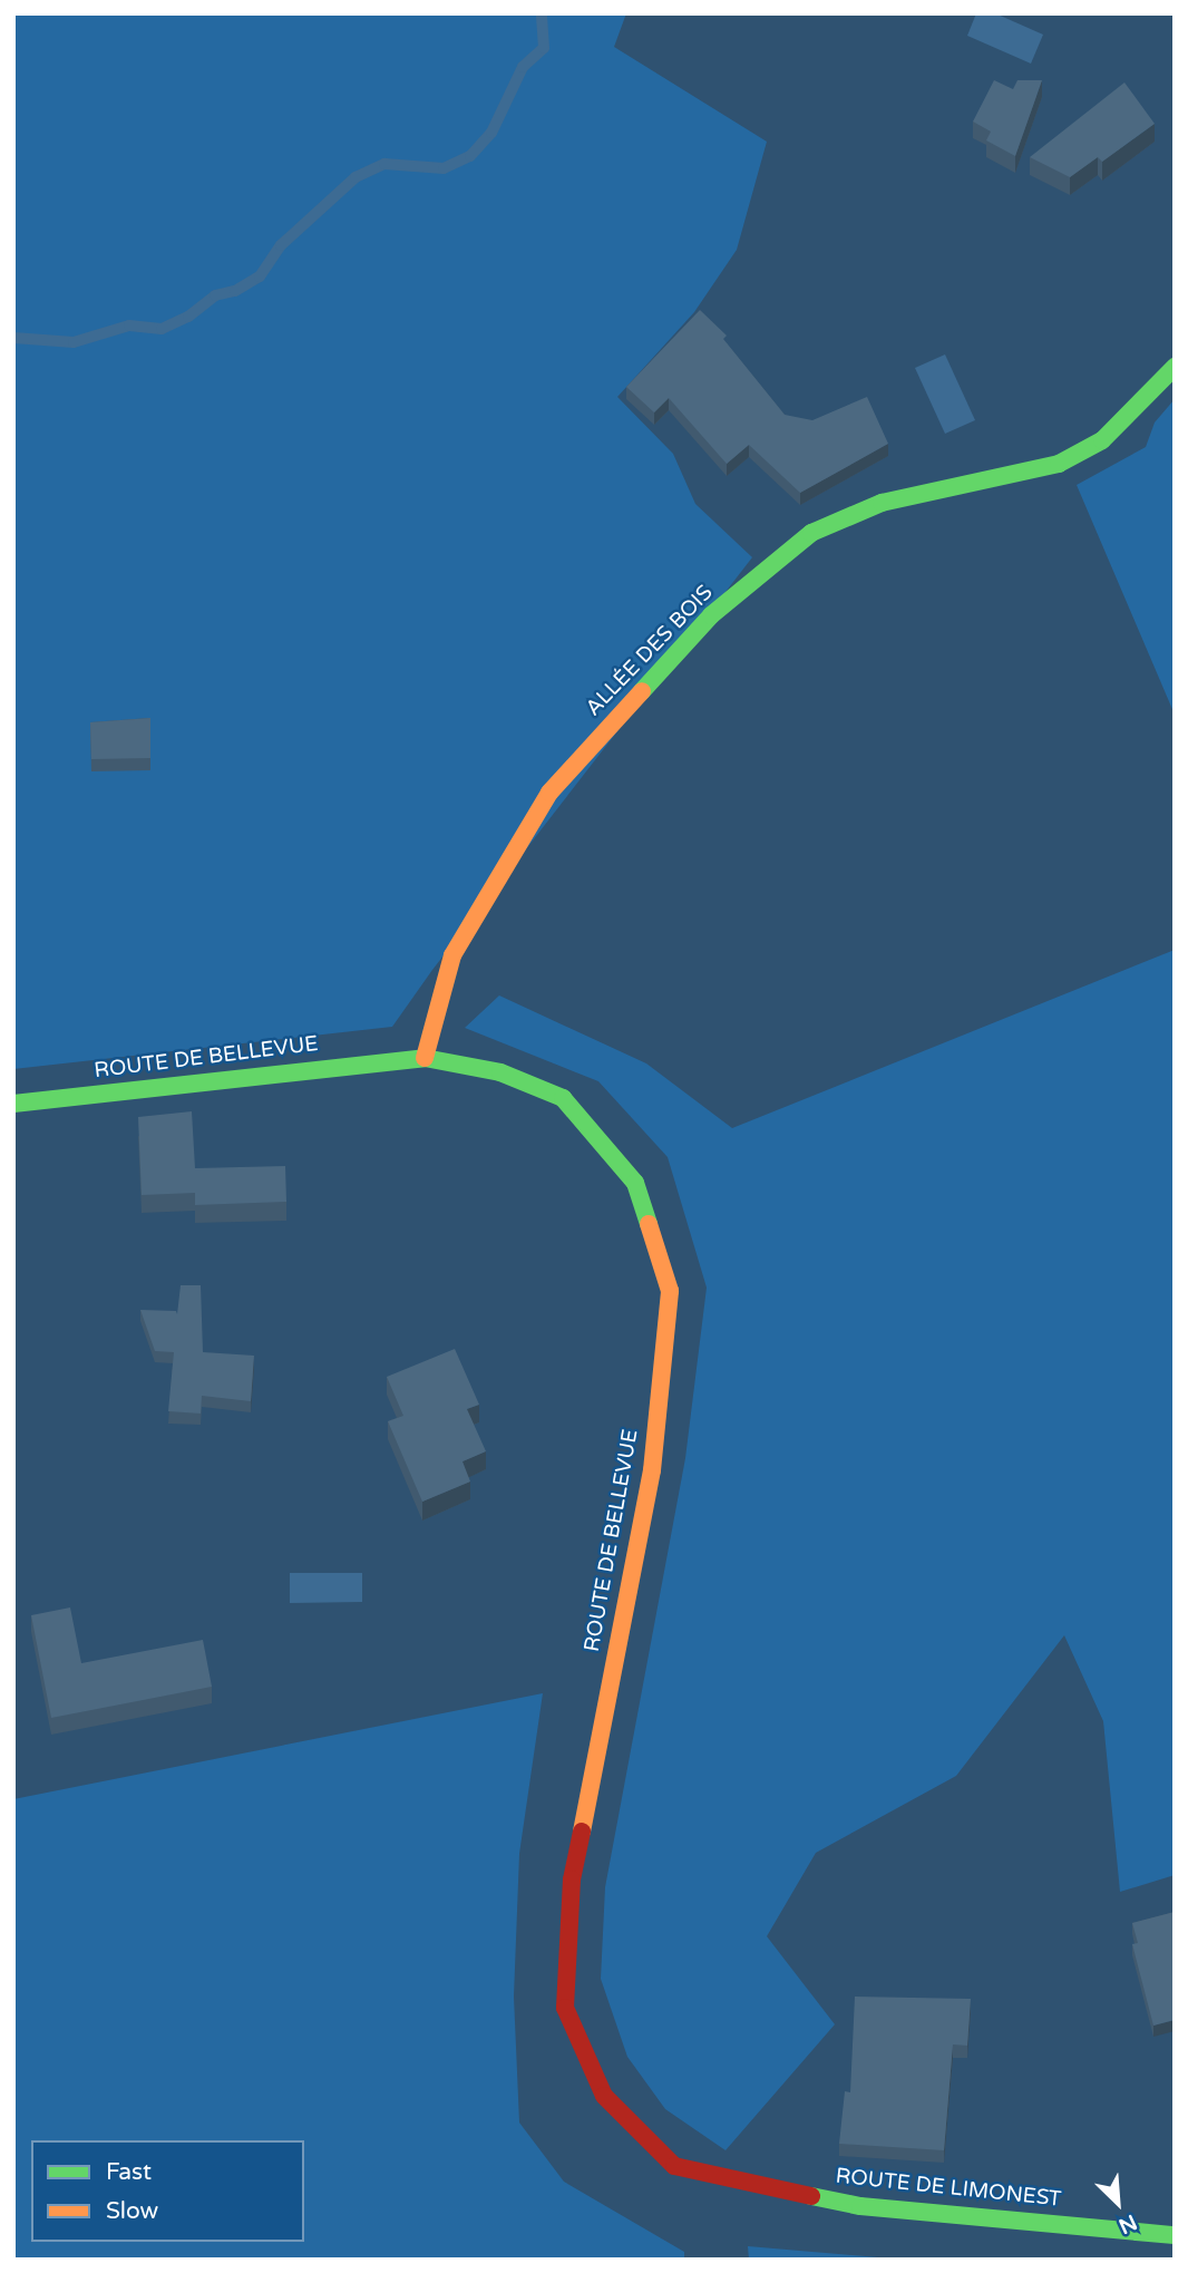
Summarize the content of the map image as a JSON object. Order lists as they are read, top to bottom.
{
  "streets": {
    "main road": ["ALLÉE DES BOIS", "ROUTE DE BELLEVUE", "ROUTE DE LIMONEST"]
  },
  "crossings": [
    ["ALLÉE DES BOIS", "ROUTE DE BELLEVUE"],
    ["ROUTE DE BELLEVUE", "ROUTE DE LIMONEST"]
  ],
  "legend": ["Fast", "Slow"],
  "north": "bottom right"
}
